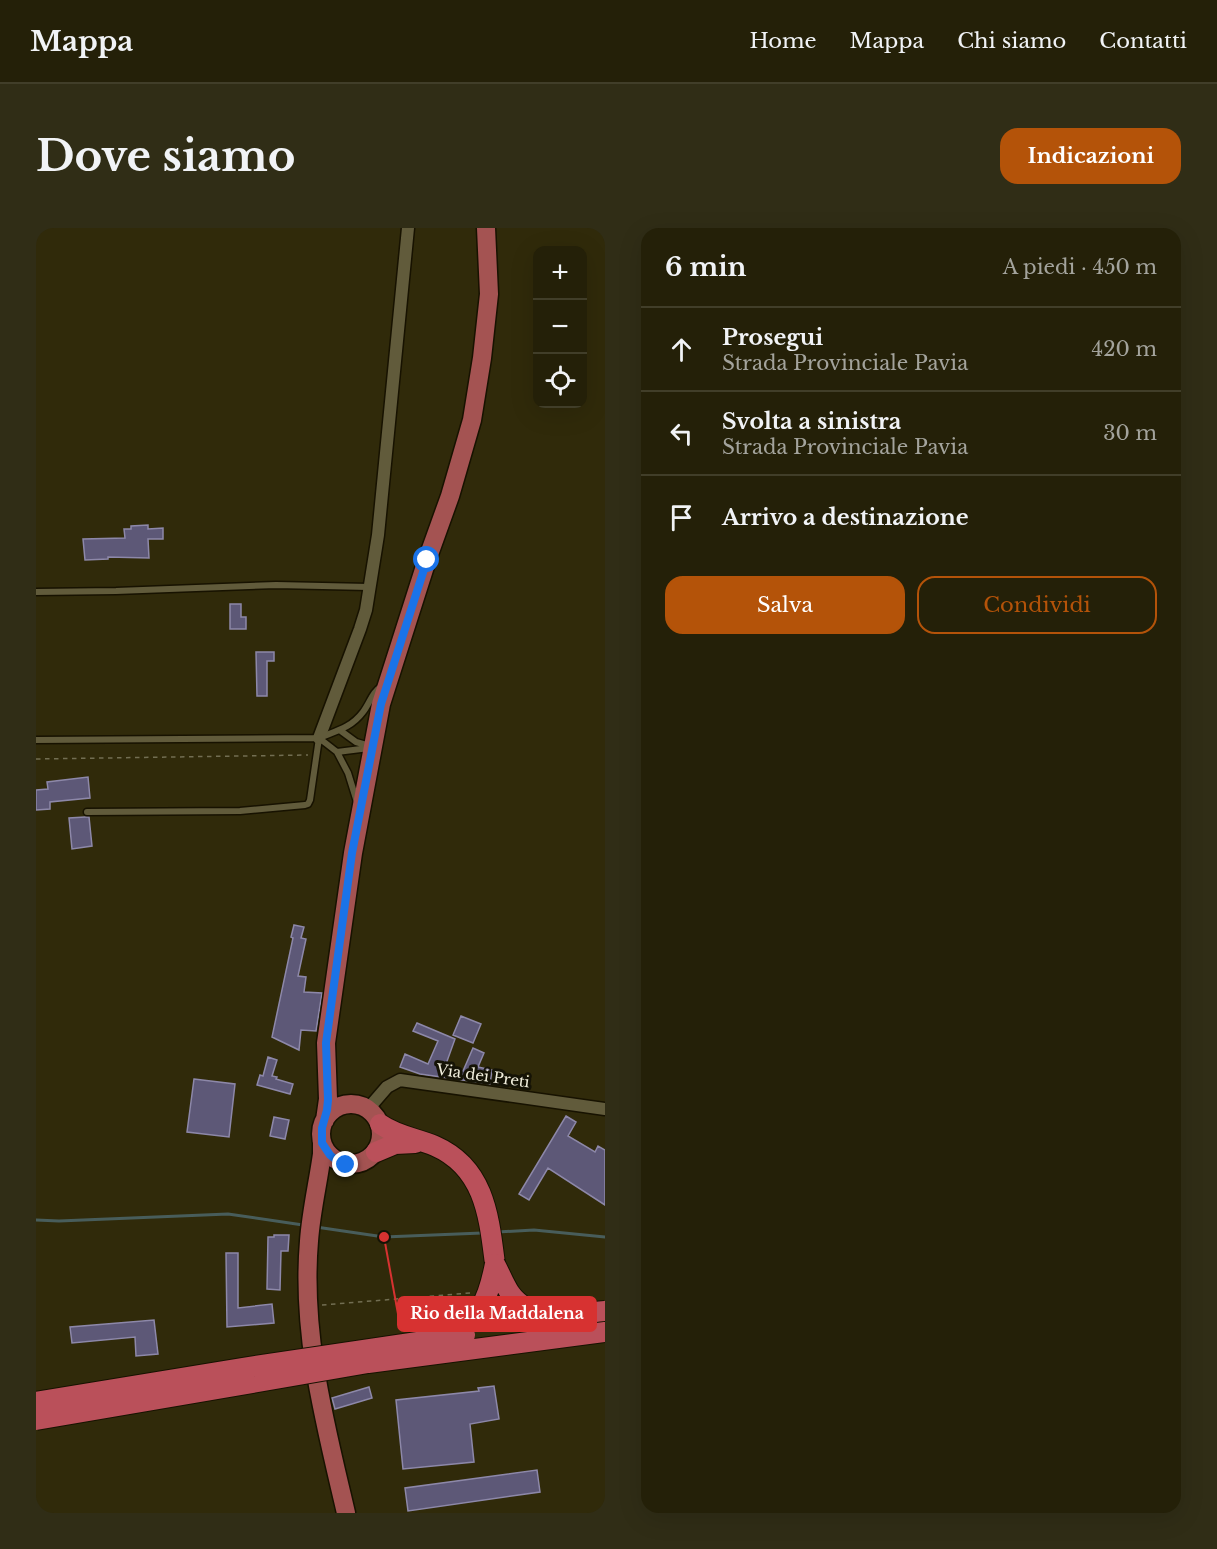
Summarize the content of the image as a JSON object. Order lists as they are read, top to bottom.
{
  "streets": {
    "street": ["Via dei Preti"]
  },
  "places": ["Rio della Maddalena"],
  "page": {
    "header": "Mappa",
    "nav": [
      "Home",
      "Mappa",
      "Chi siamo",
      "Contatti"
    ],
    "buttons": [
      "Indicazioni",
      ["Salva", "Condividi"]
    ],
    "title": "Dove siamo",
    "heading": ["6 min", "A piedi · 450 m"],
    "map_buttons": ["+", "−"],
    "list": [
      ["Prosegui", "Strada Provinciale Pavia", "420 m"],
      ["Svolta a sinistra", "Strada Provinciale Pavia", "30 m"],
      "Arrivo a destinazione"
    ]
  }
}
